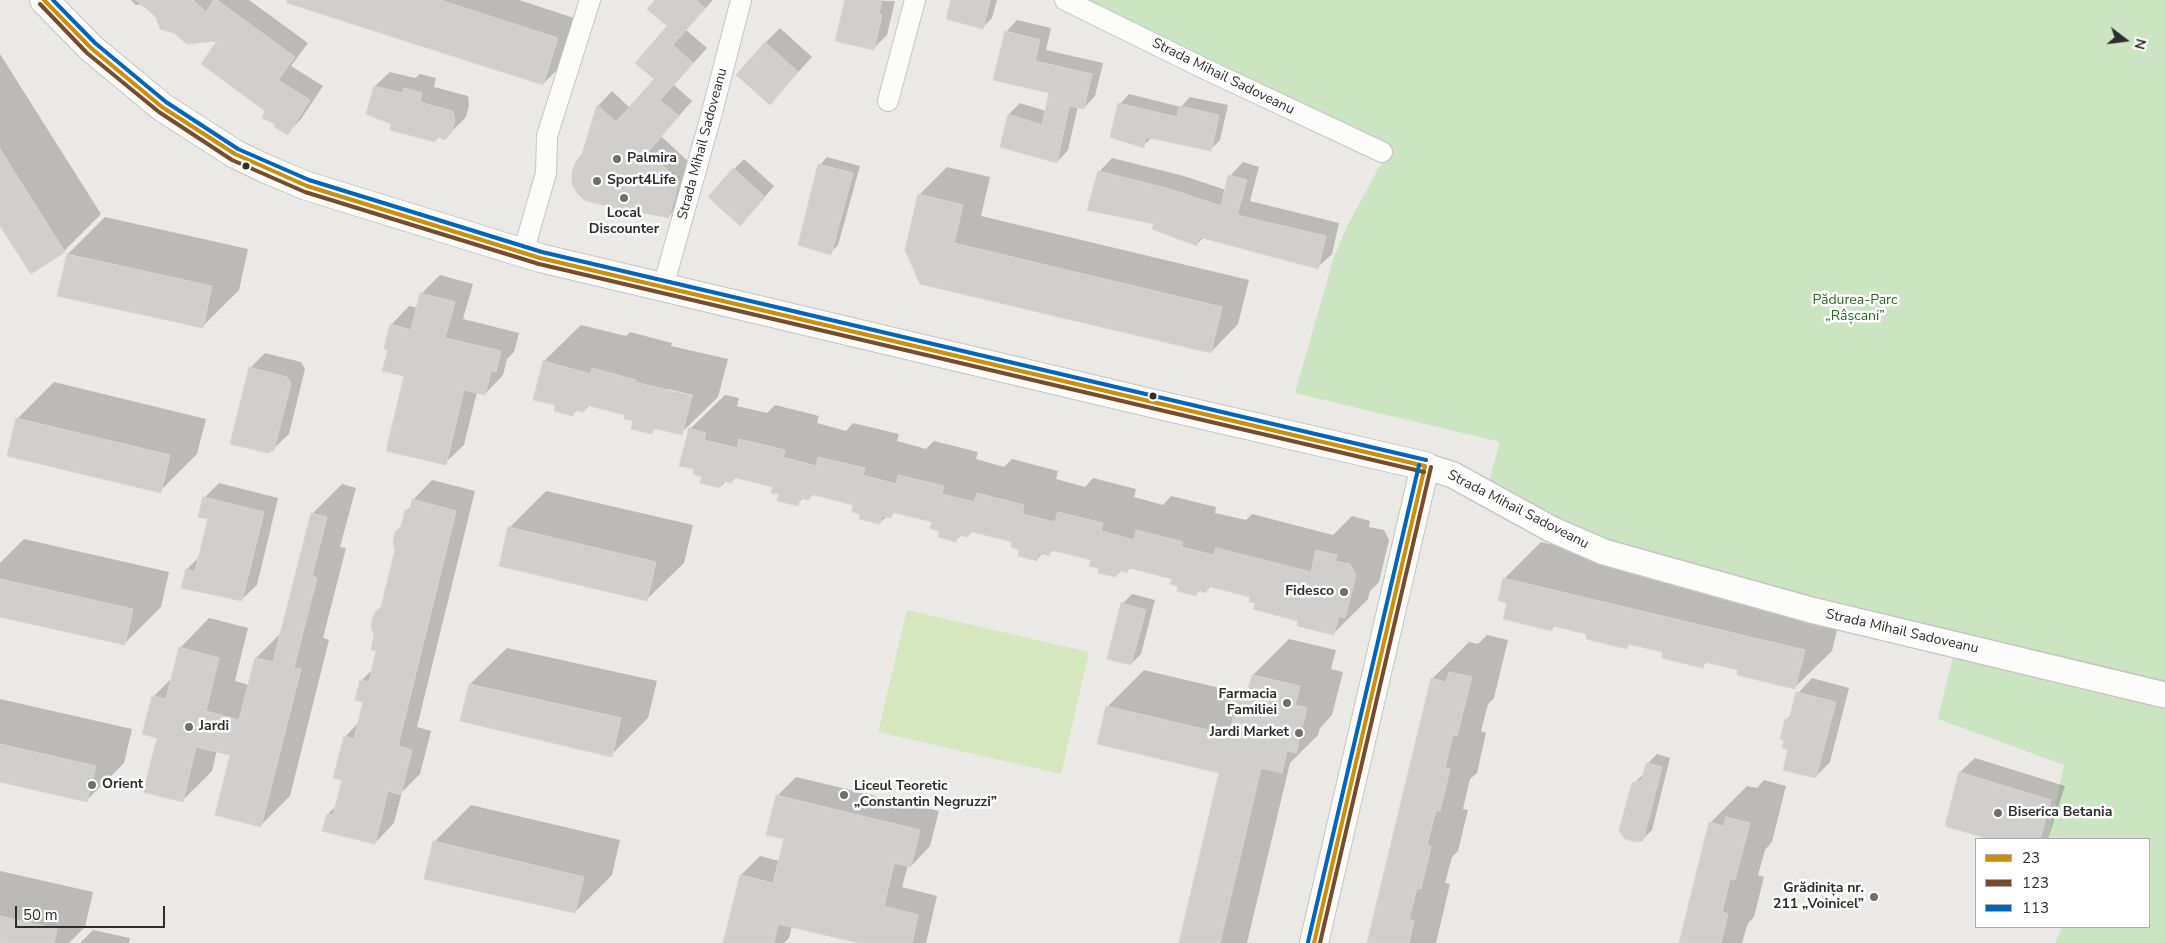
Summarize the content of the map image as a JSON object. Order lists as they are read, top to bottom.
{
  "streets": {
    "main road": ["Strada Mihail Sadoveanu"]
  },
  "parks": ["Pădurea-Parc „Râșcani”"],
  "places": [
    "Palmira",
    "Sport4Life",
    "Local Discounter",
    "Fidesco",
    "Farmacia Familiei",
    "Jardi",
    "Jardi Market",
    "Orient",
    "Liceul Teoretic „Constantin Negruzzi”",
    "Biserica Betania",
    "Grădinița nr. 211 „Voinicel”"
  ],
  "lines": ["transit line 23", "transit line 113", "transit line 123"],
  "legend": ["23", "123", "113"],
  "scale_bar": "50 m",
  "north": "right"
}
